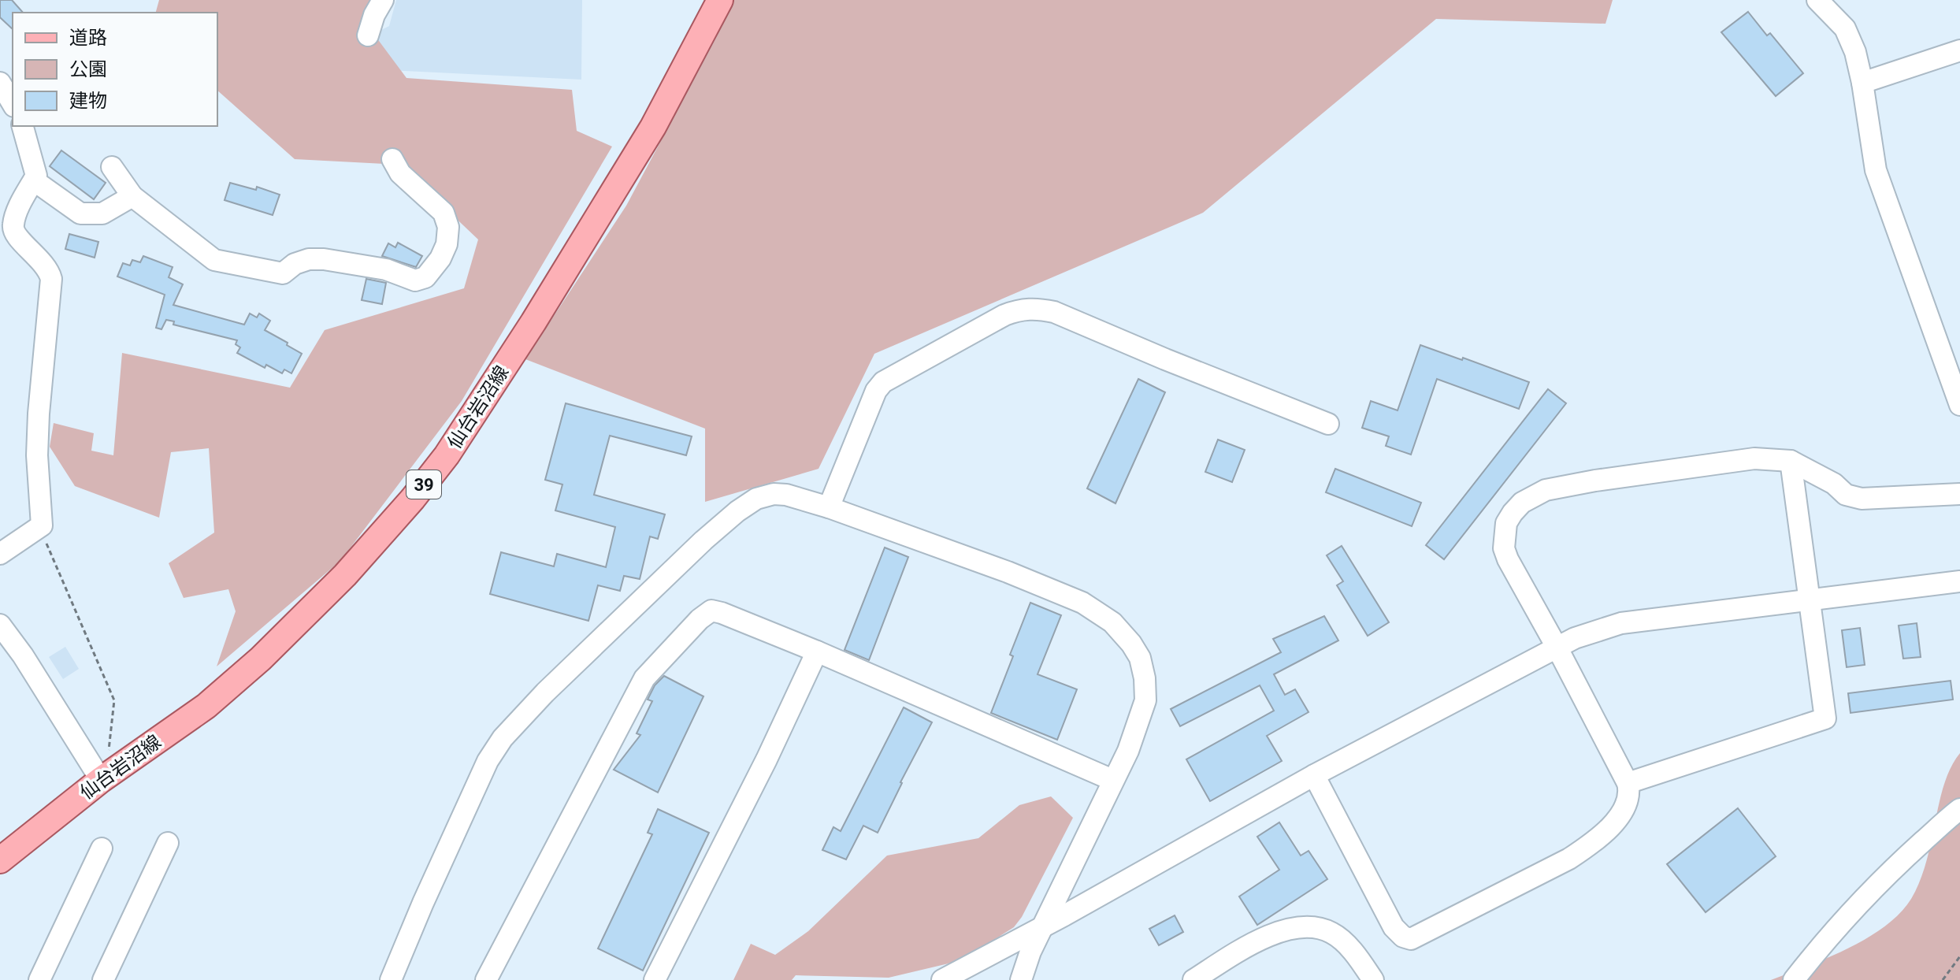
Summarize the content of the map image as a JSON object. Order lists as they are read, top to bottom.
{
  "streets": {
    "main road": ["仙台岩沼線", "39"]
  },
  "legend": ["道路", "公園", "建物"]
}
